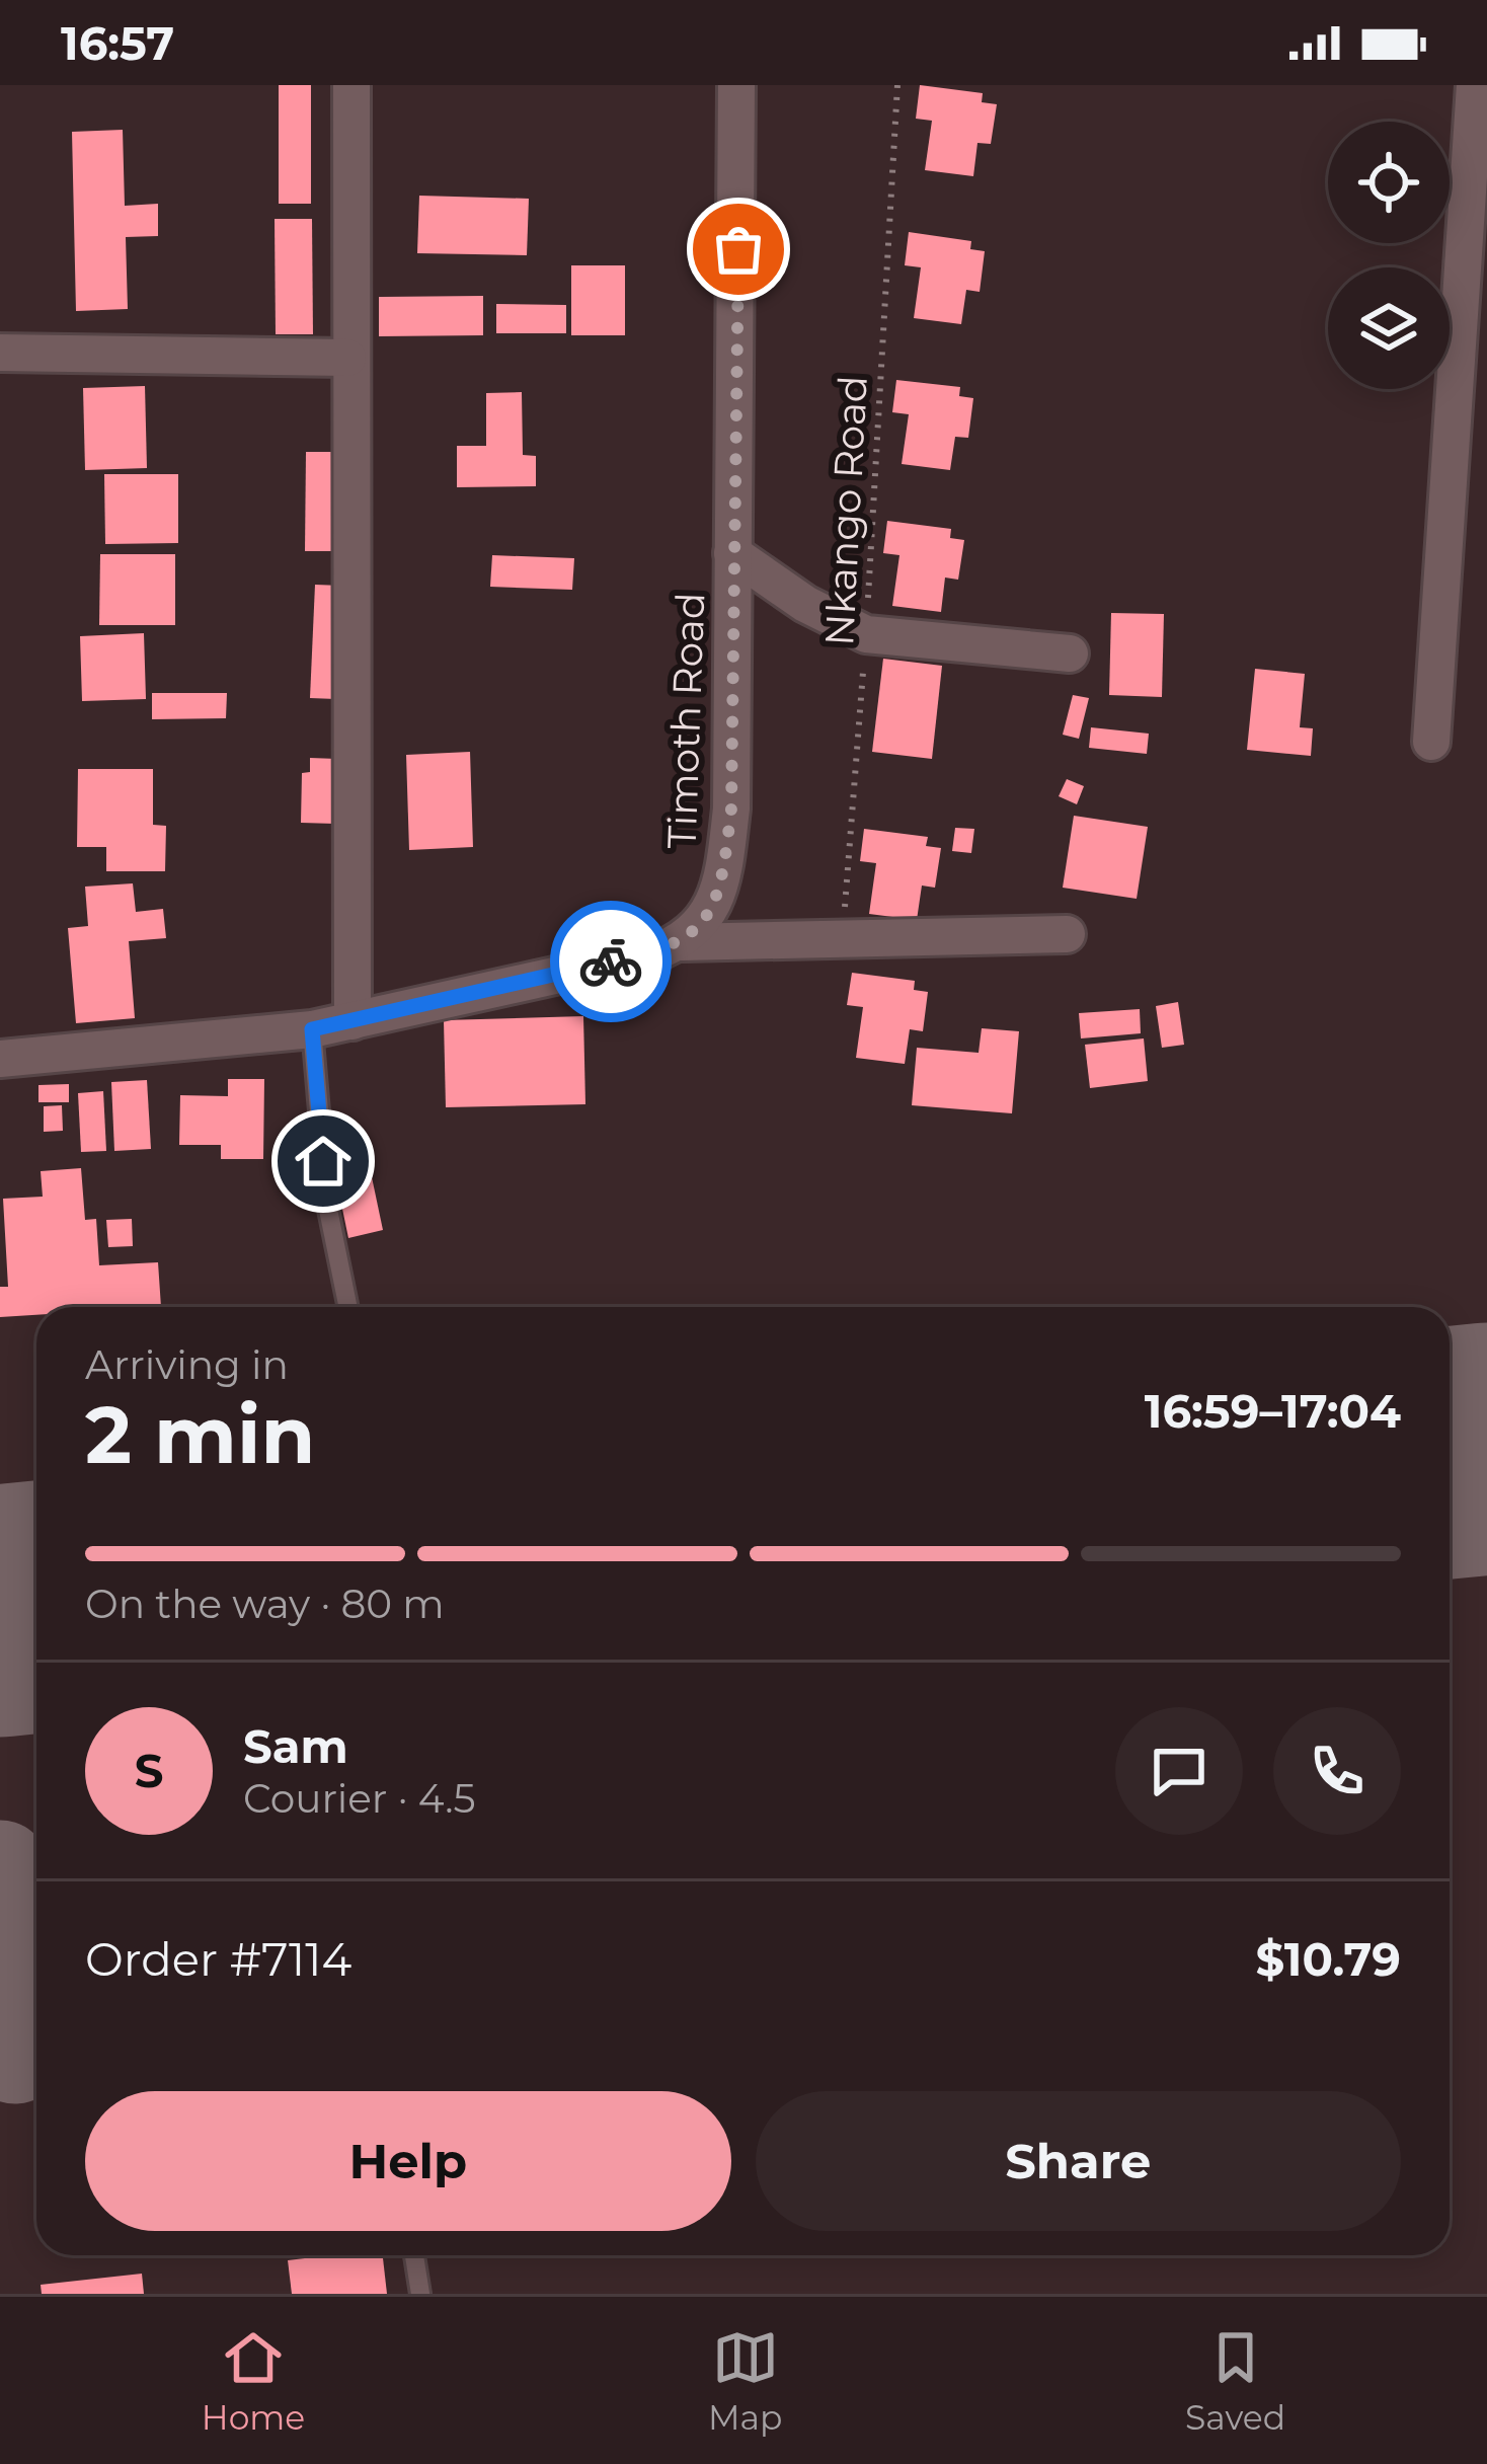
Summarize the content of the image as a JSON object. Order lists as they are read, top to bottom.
{
  "streets": {
    "street": ["Timoth Road"],
    "path": ["Nkango Road"]
  },
  "page": {
    "status": "16:57",
    "heading": ["2 min", "Arriving in", "16:59–17:04"],
    "panel": [
      "Sam",
      "Courier · 4.5",
      "Order #7114",
      "$10.79"
    ],
    "bar": "On the way · 80 m",
    "round": "S",
    "buttons": ["Help", "Share"],
    "tabs": ["Home", "Map", "Saved"]
  }
}
